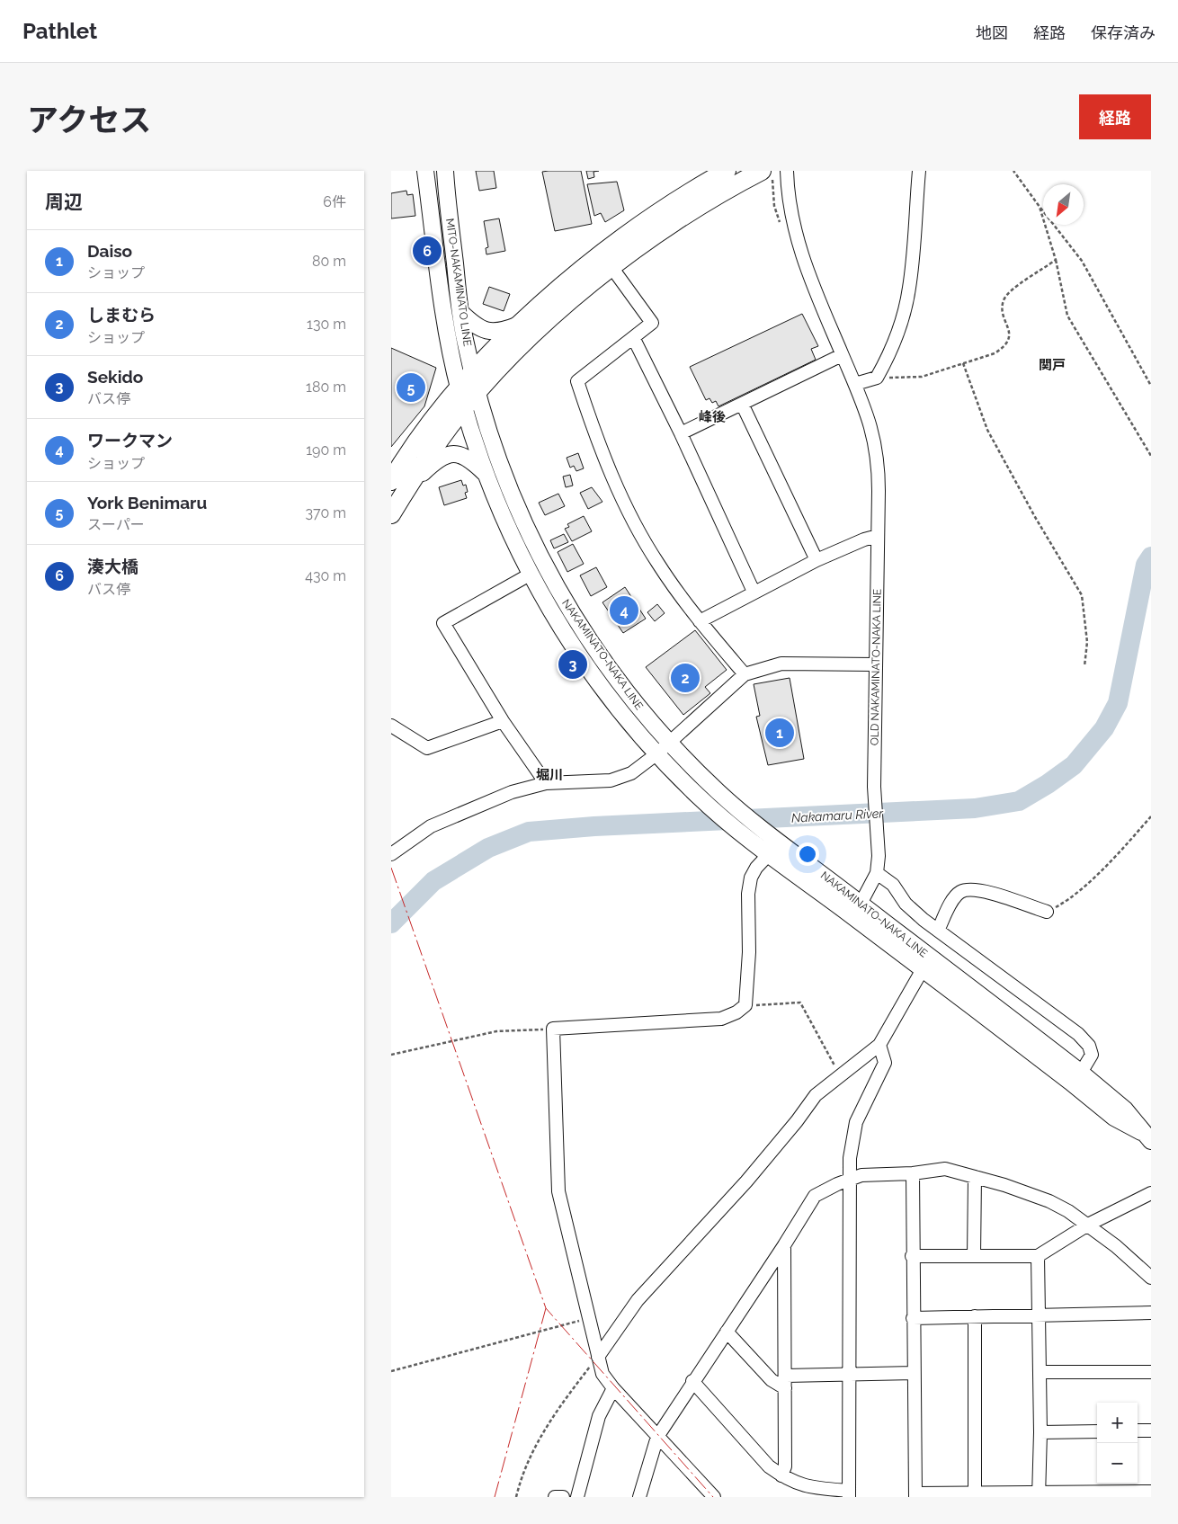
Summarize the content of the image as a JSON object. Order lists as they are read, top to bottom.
{
  "streets": {
    "main road": ["MITO-NAKAMINATO LINE", "NAKAMINATO-NAKA LINE"],
    "street": ["OLD NAKAMINATO-NAKA LINE"]
  },
  "crossings": [
    ["MITO-NAKAMINATO LINE", "NAKAMINATO-NAKA LINE"]
  ],
  "districts": ["関戸", "峰後", "堀川"],
  "water": ["Nakamaru River"],
  "north": "bottom left",
  "page": {
    "header": "Pathlet",
    "nav": ["地図", "経路", "保存済み"],
    "title": "アクセス",
    "buttons": "経路",
    "heading": ["周辺", "6件"],
    "list": [
      {
        "mark": "1",
        "name": "Daiso",
        "note": "ショップ",
        "value": "80 m"
      },
      {
        "mark": "2",
        "name": "しまむら",
        "note": "ショップ",
        "value": "130 m"
      },
      {
        "mark": "3",
        "name": "Sekido",
        "note": "バス停",
        "value": "180 m"
      },
      {
        "mark": "4",
        "name": "ワークマン",
        "note": "ショップ",
        "value": "190 m"
      },
      {
        "mark": "5",
        "name": "York Benimaru",
        "note": "スーパー",
        "value": "370 m"
      },
      {
        "mark": "6",
        "name": "湊大橋",
        "note": "バス停",
        "value": "430 m"
      }
    ],
    "pins": [
      "6",
      "5",
      "4",
      "3",
      "2",
      "1"
    ],
    "map_buttons": ["+", "−"]
  }
}
